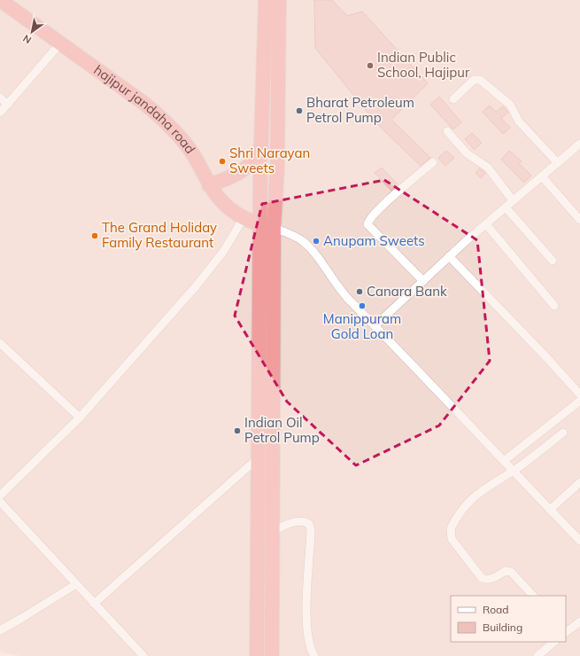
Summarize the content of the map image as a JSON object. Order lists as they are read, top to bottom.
{
  "streets": {
    "highway": ["hajipur jandaha road"]
  },
  "places": [
    "Indian Public School, Hajipur",
    "Bharat Petroleum Petrol Pump",
    "Shri Narayan Sweets",
    "The Grand Holiday Family Restaurant",
    "Anupam Sweets",
    "Canara Bank",
    "Manippuram Gold Loan",
    "Indian Oil Petrol Pump"
  ],
  "legend": ["Road", "Building"],
  "north": "bottom left"
}
